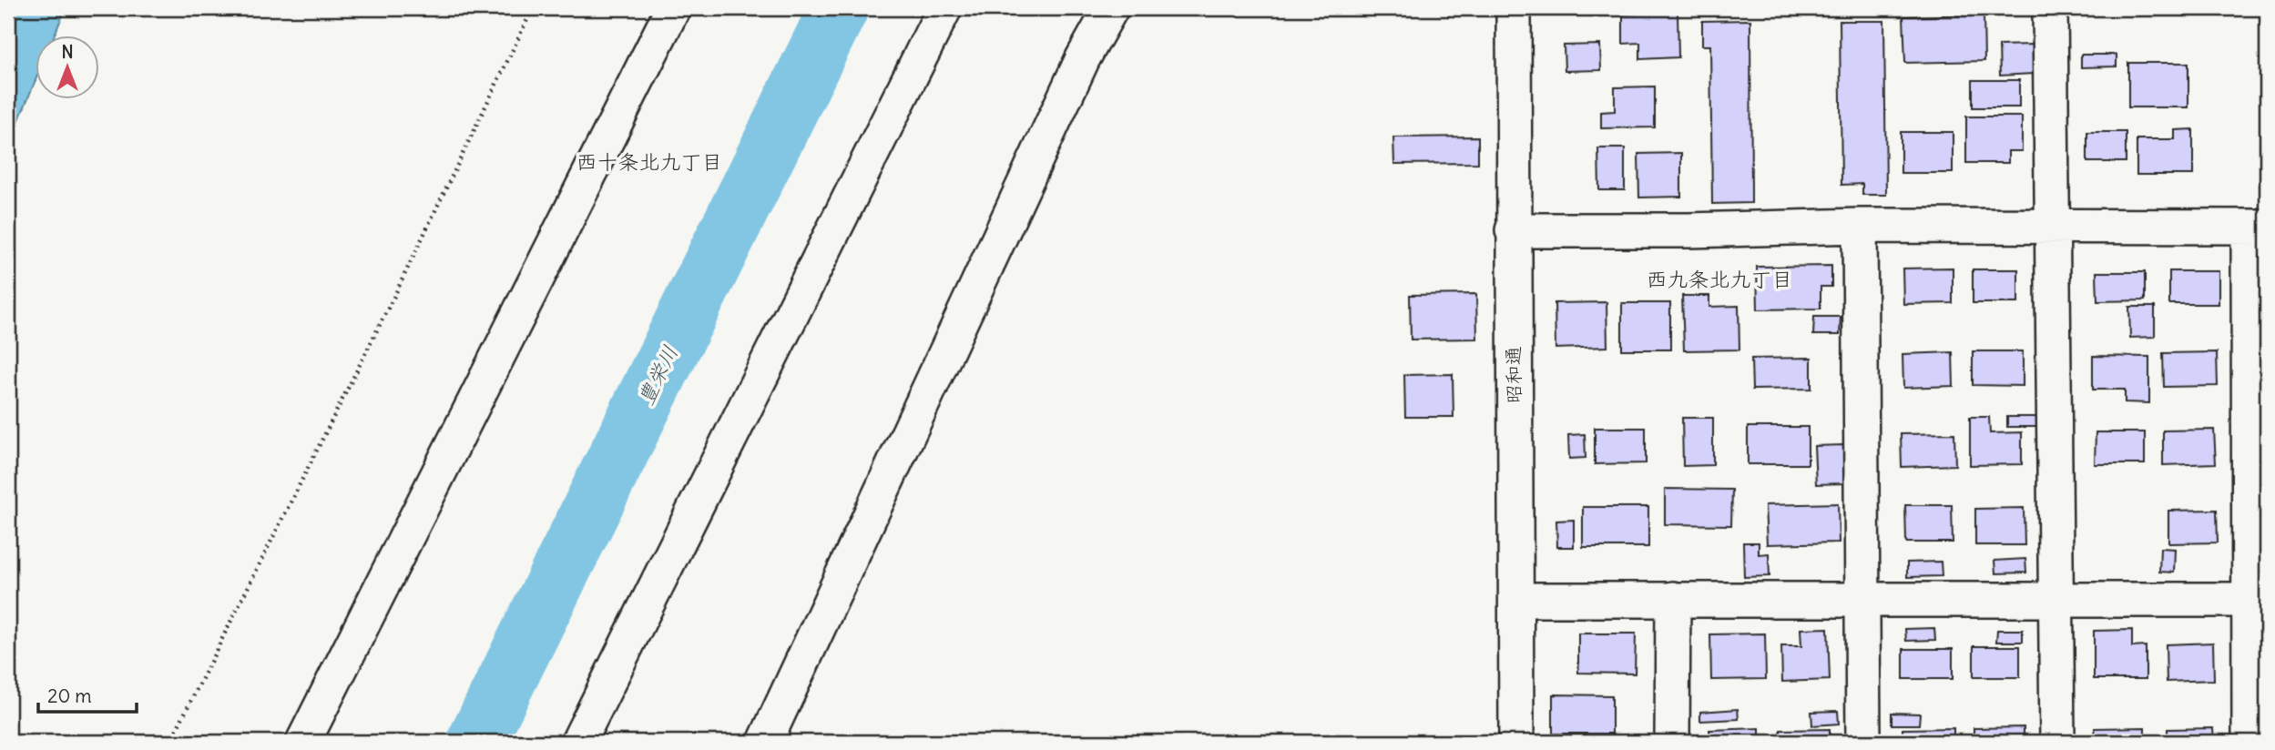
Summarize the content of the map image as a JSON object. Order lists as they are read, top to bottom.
{
  "streets": {
    "street": ["昭和通"]
  },
  "districts": ["西十条北九丁目", "西九条北九丁目"],
  "water": ["豊栄川"],
  "scale_bar": "20 m",
  "north": "top"
}
